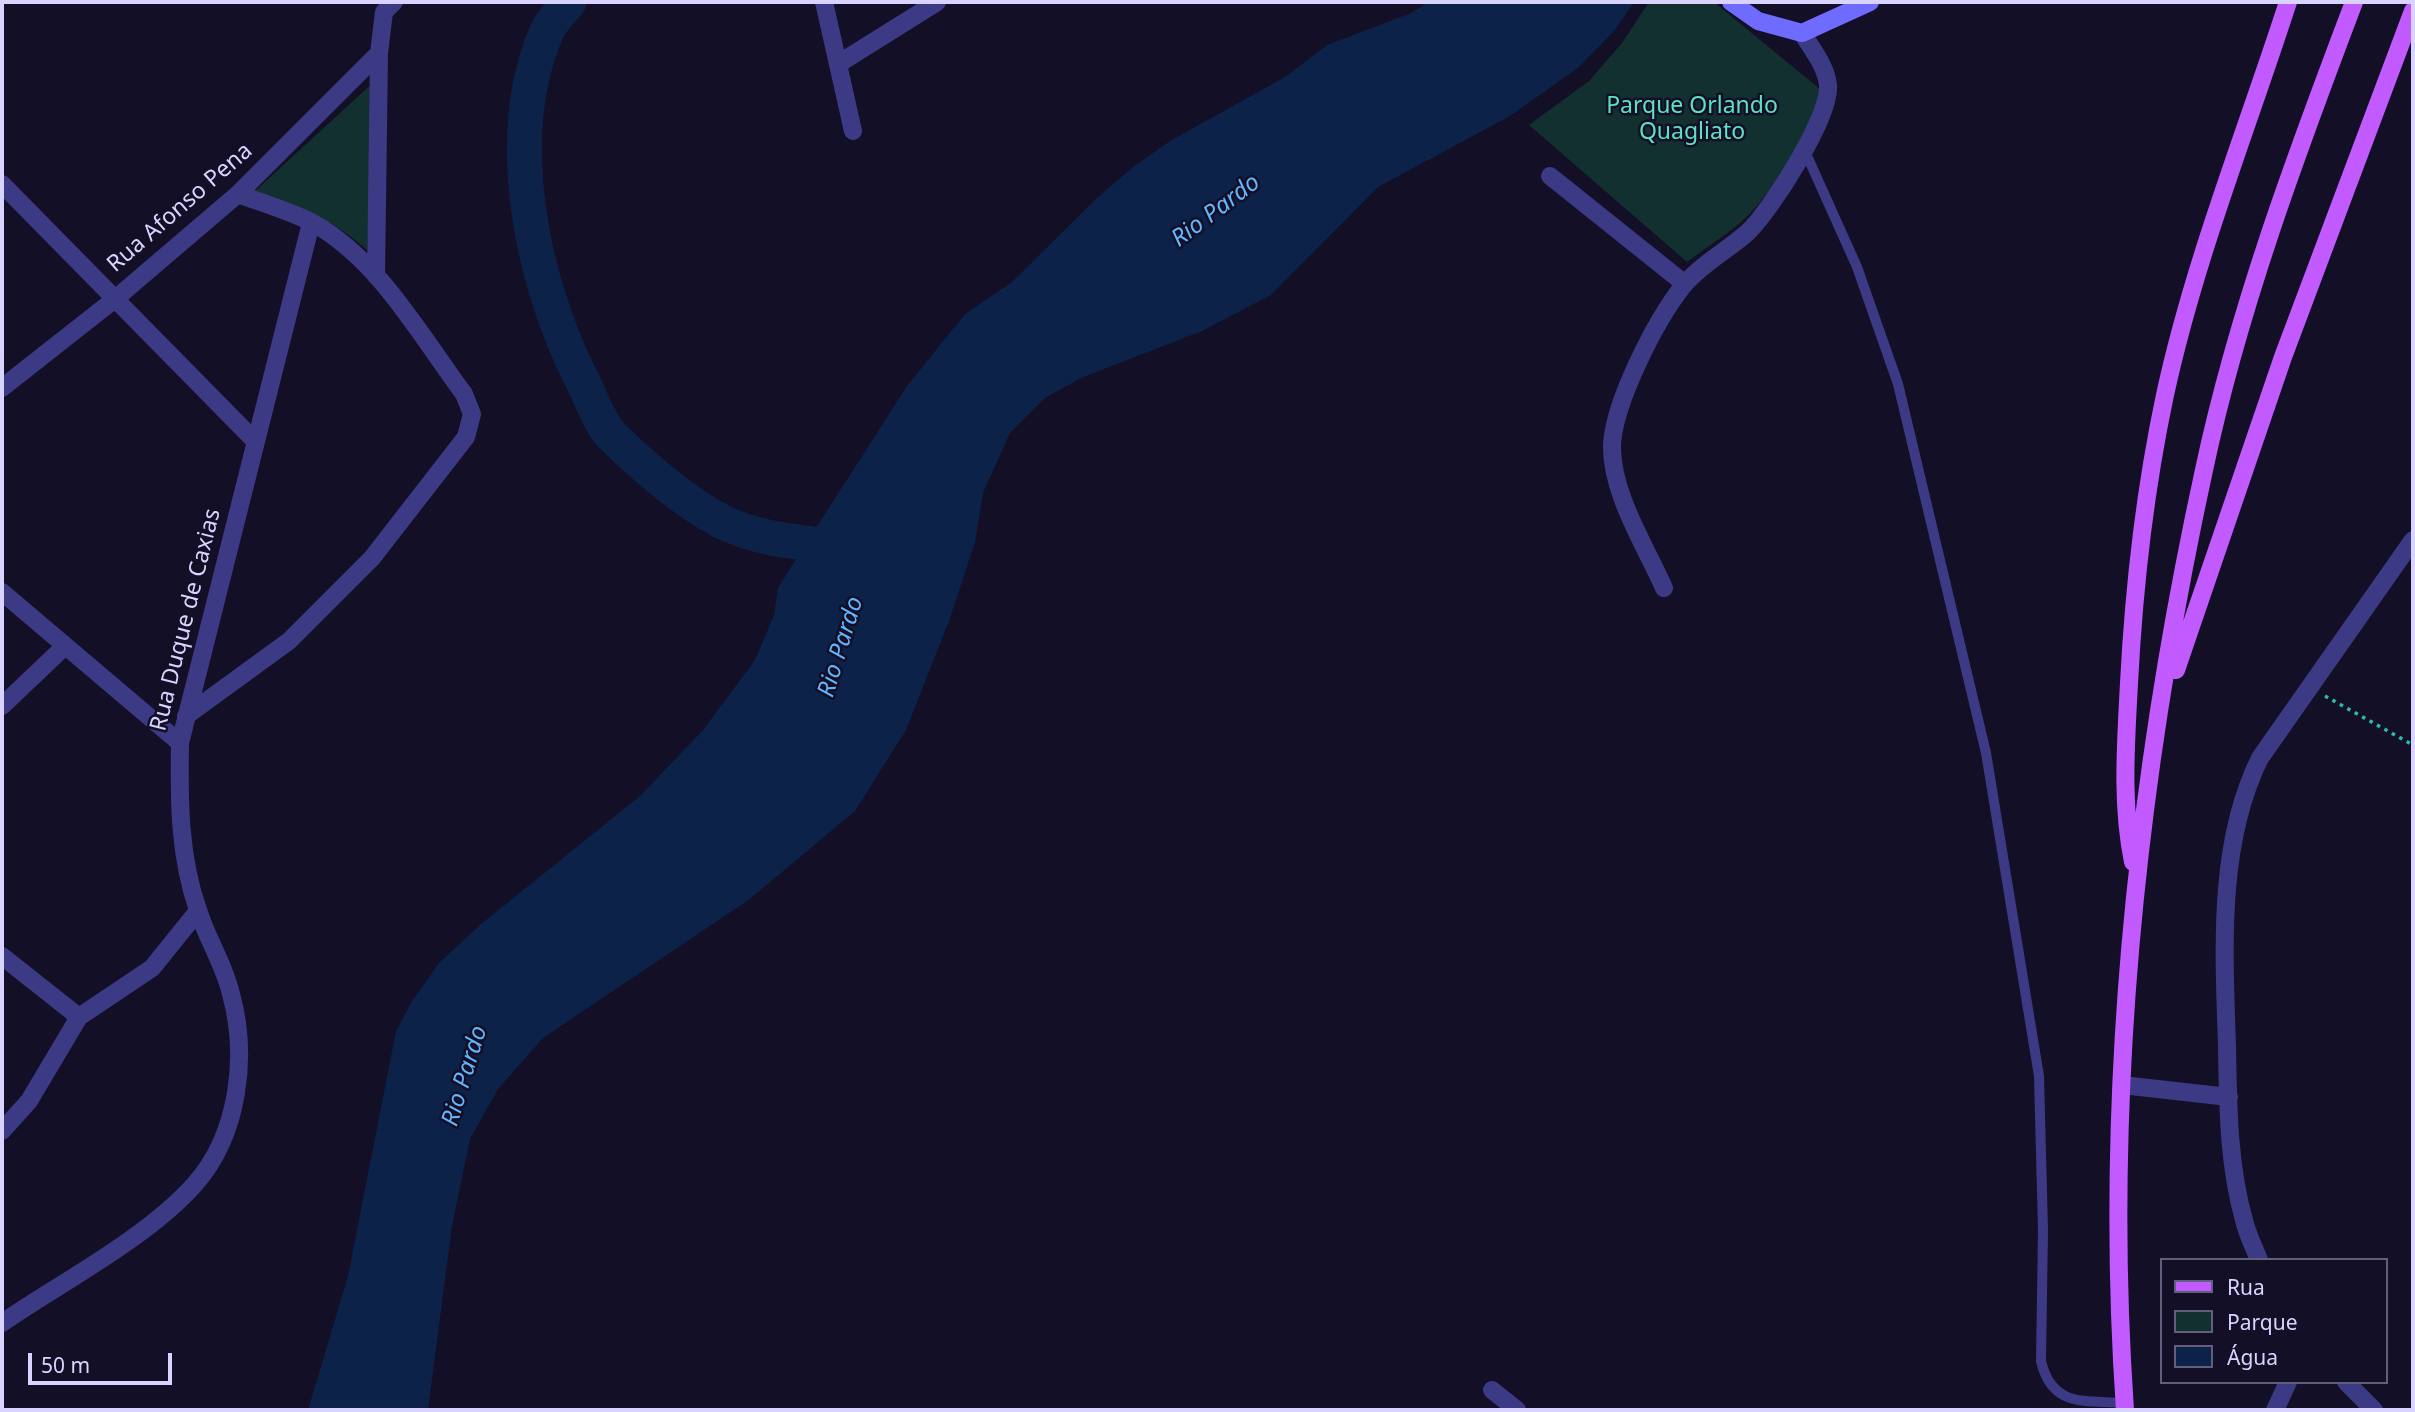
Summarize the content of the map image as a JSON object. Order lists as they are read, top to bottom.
{
  "streets": {
    "street": ["Rua Afonso Pena", "Rua Duque de Caxias"]
  },
  "water": ["Rio Pardo"],
  "parks": ["Parque Orlando Quagliato"],
  "legend": ["Rua", "Parque", "Água"],
  "scale_bar": "50 m"
}
